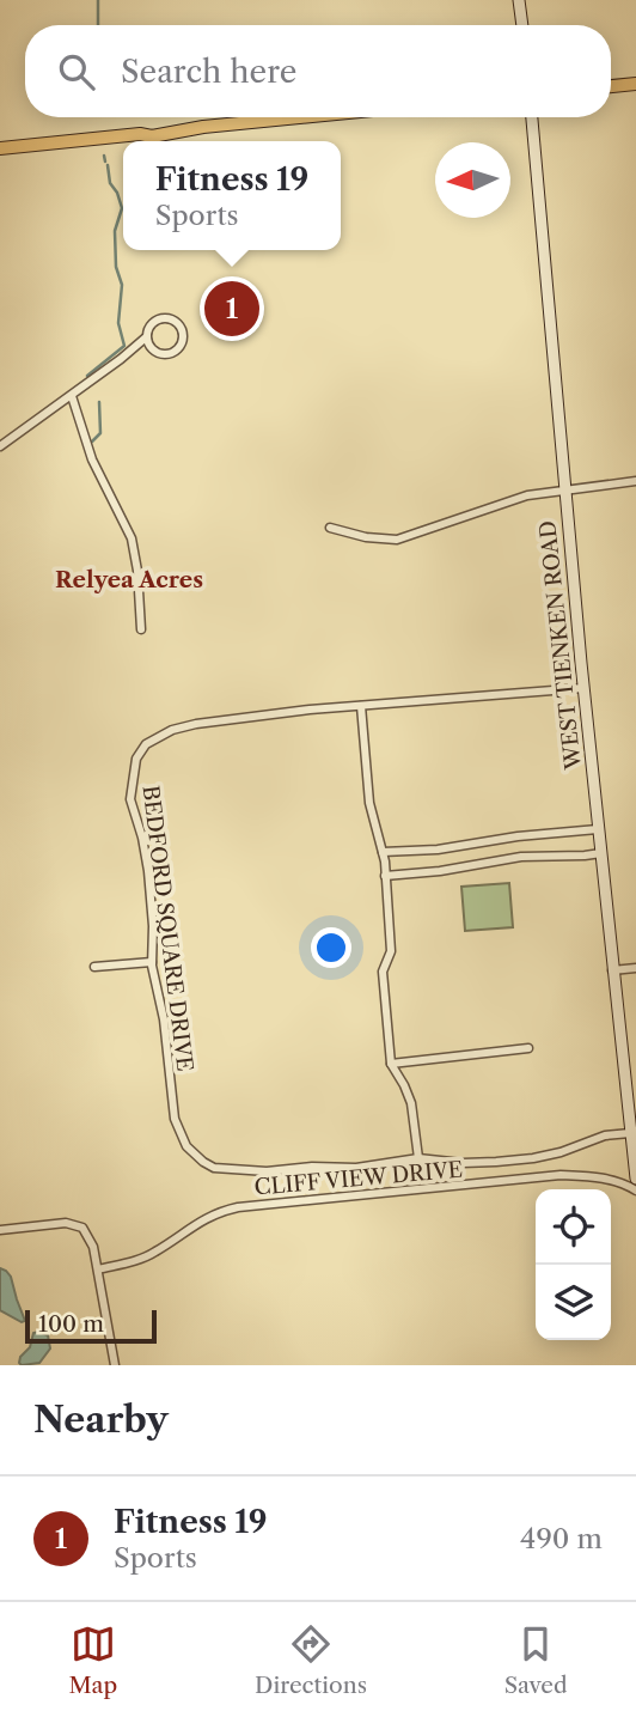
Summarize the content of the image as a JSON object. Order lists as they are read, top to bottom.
{
  "streets": {
    "main road": ["WEST TIENKEN ROAD"],
    "street": ["BEDFORD SQUARE DRIVE", "CLIFF VIEW DRIVE"]
  },
  "crossings": [
    ["WEST TIENKEN ROAD", "BEDFORD SQUARE DRIVE"]
  ],
  "districts": ["Relyea Acres"],
  "scale_bar": "100 m",
  "north": "left",
  "page": {
    "search": "Search here",
    "popup": ["Fitness 19", "Sports"],
    "pins": "1",
    "scale": "100 m",
    "heading": "Nearby",
    "list": [
      {
        "mark": "1",
        "name": "Fitness 19",
        "note": "Sports",
        "value": "490 m"
      }
    ],
    "nav": ["Map", "Directions", "Saved"]
  }
}
